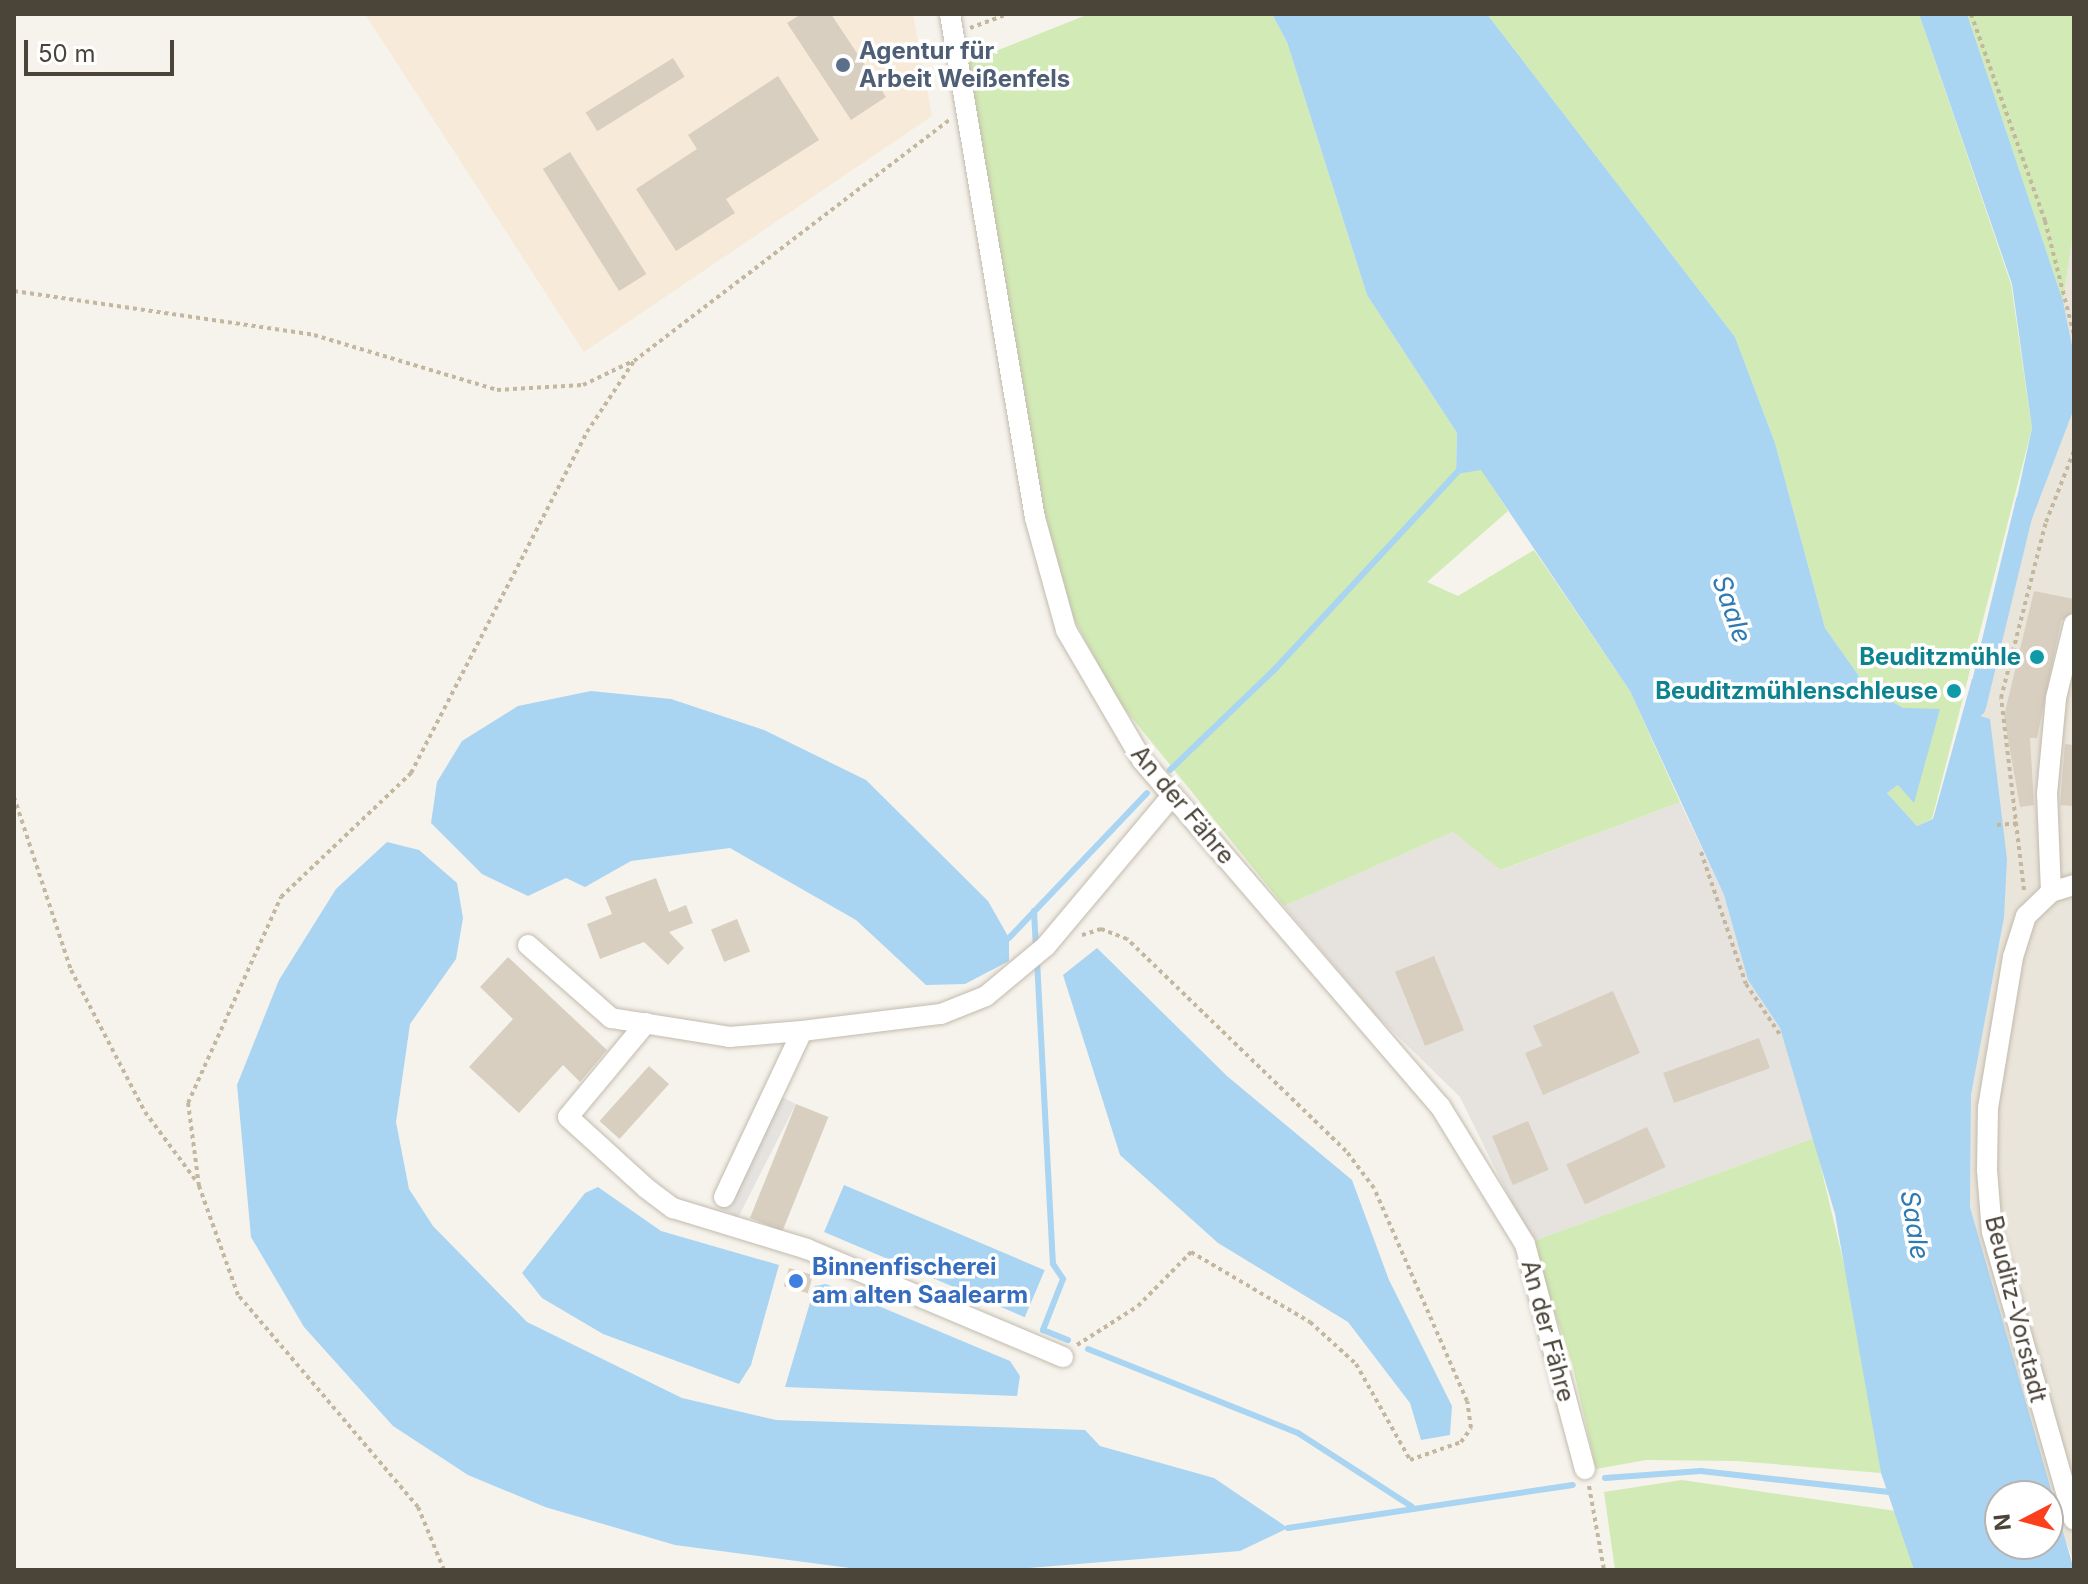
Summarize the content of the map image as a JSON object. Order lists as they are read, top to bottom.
{
  "streets": {
    "street": ["An der Fähre", "Beuditz-Vorstadt"]
  },
  "water": ["Saale"],
  "places": [
    "Agentur für Arbeit Weißenfels",
    "Beuditzmühle",
    "Beuditzmühlenschleuse",
    "Binnenfischerei am alten Saalearm"
  ],
  "scale_bar": "50 m",
  "north": "left"
}
